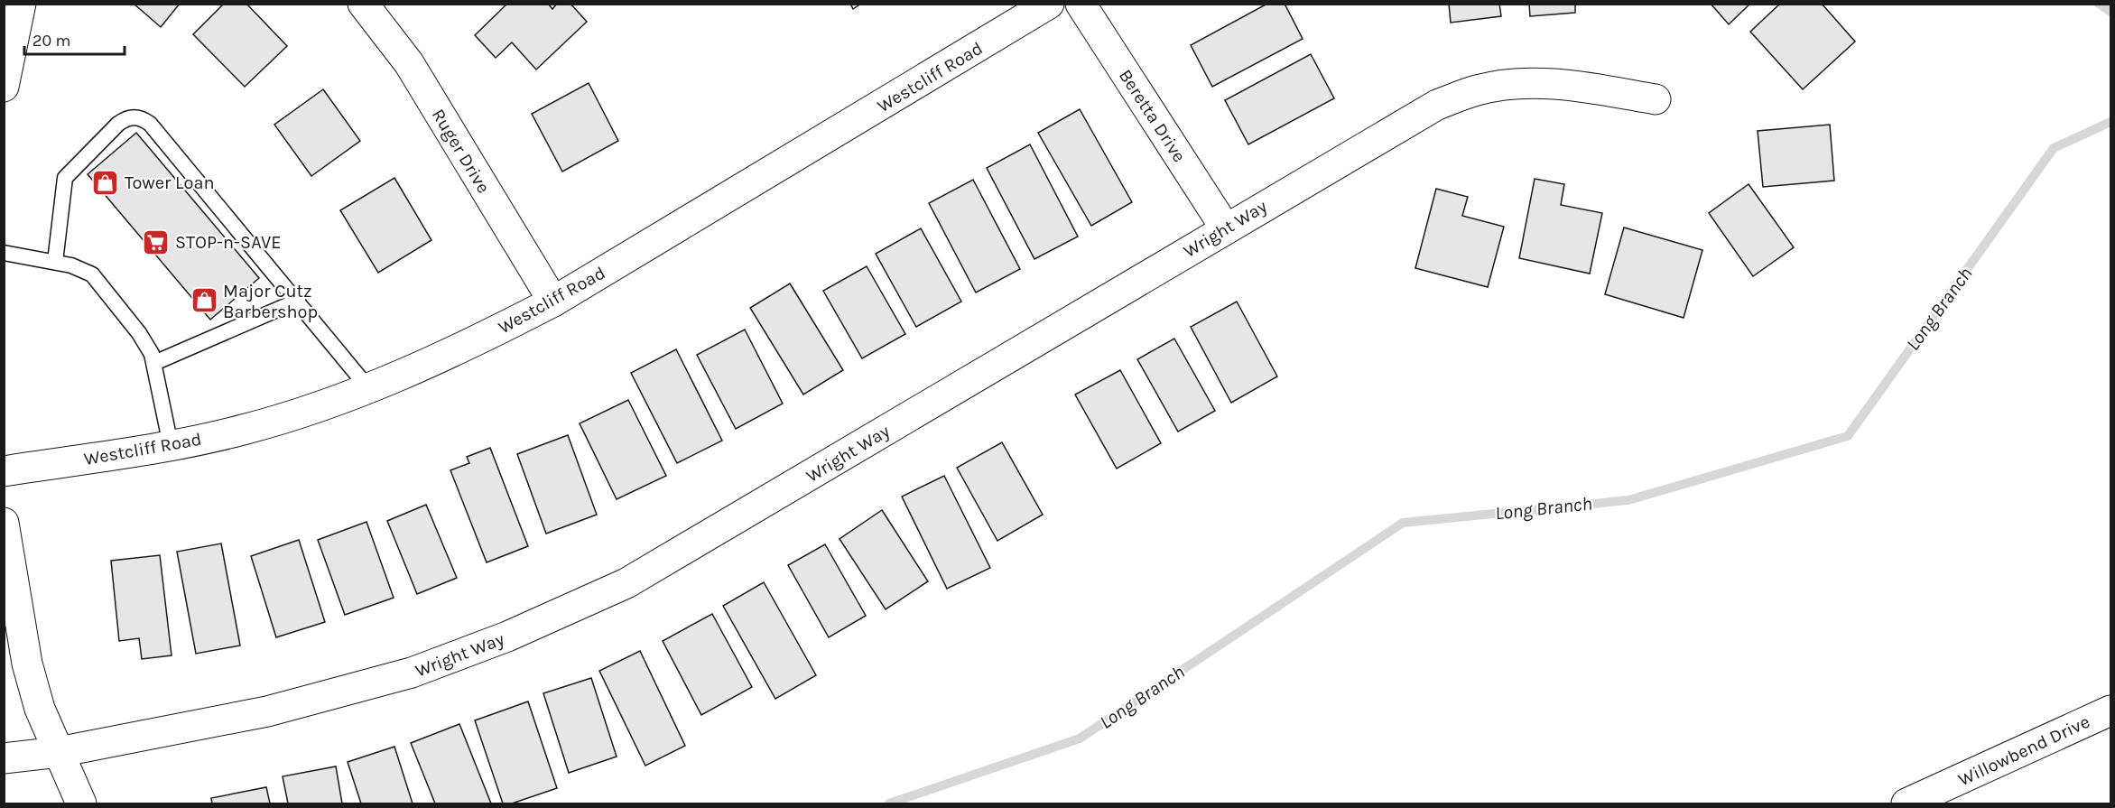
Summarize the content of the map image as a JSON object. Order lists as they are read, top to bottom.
{
  "streets": {
    "street": [
      "Westcliff Road",
      "Beretta Drive",
      "Ruger Drive",
      "Wright Way",
      "Willowbend Drive"
    ]
  },
  "crossings": [
    ["Westcliff Road", "Ruger Drive"],
    ["Beretta Drive", "Wright Way"]
  ],
  "water": ["Long Branch"],
  "places": {
    "shop": ["Tower Loan", "Major Cutz Barbershop"],
    "supermarket": ["STOP-n-SAVE"]
  },
  "scale_bar": "20 m"
}
